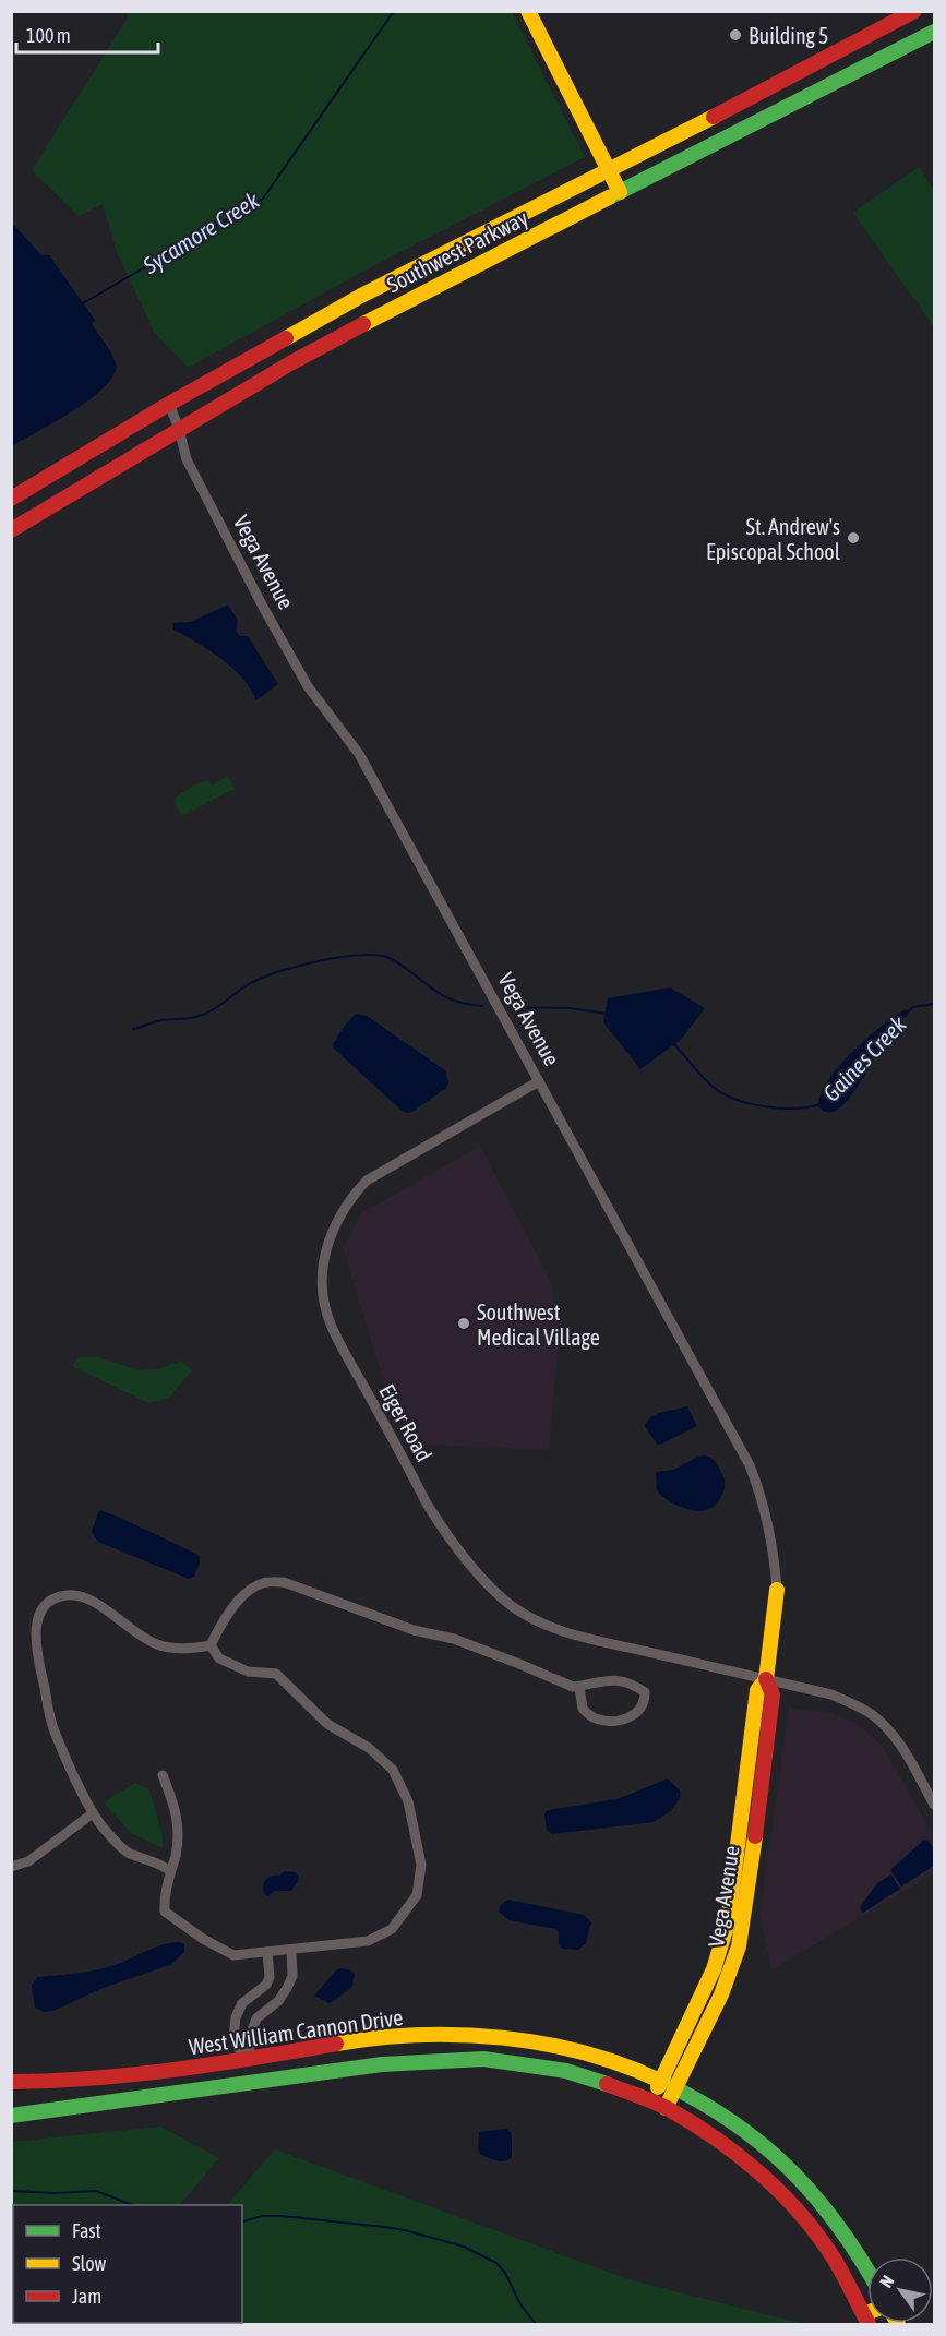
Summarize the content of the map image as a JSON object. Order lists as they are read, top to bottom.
{
  "streets": {
    "main road": ["Southwest Parkway", "Vega Avenue", "West William Cannon Drive"],
    "street": ["Eiger Road"]
  },
  "crossings": [
    ["Southwest Parkway", "Vega Avenue"],
    ["Vega Avenue", "Eiger Road"],
    ["Vega Avenue", "West William Cannon Drive"]
  ],
  "water": ["Sycamore Creek", "Gaines Creek"],
  "places": ["Building 5", "St. Andrew's Episcopal School", "Southwest Medical Village"],
  "legend": ["Fast", "Slow", "Jam"],
  "scale_bar": "100 m",
  "north": "top left"
}
